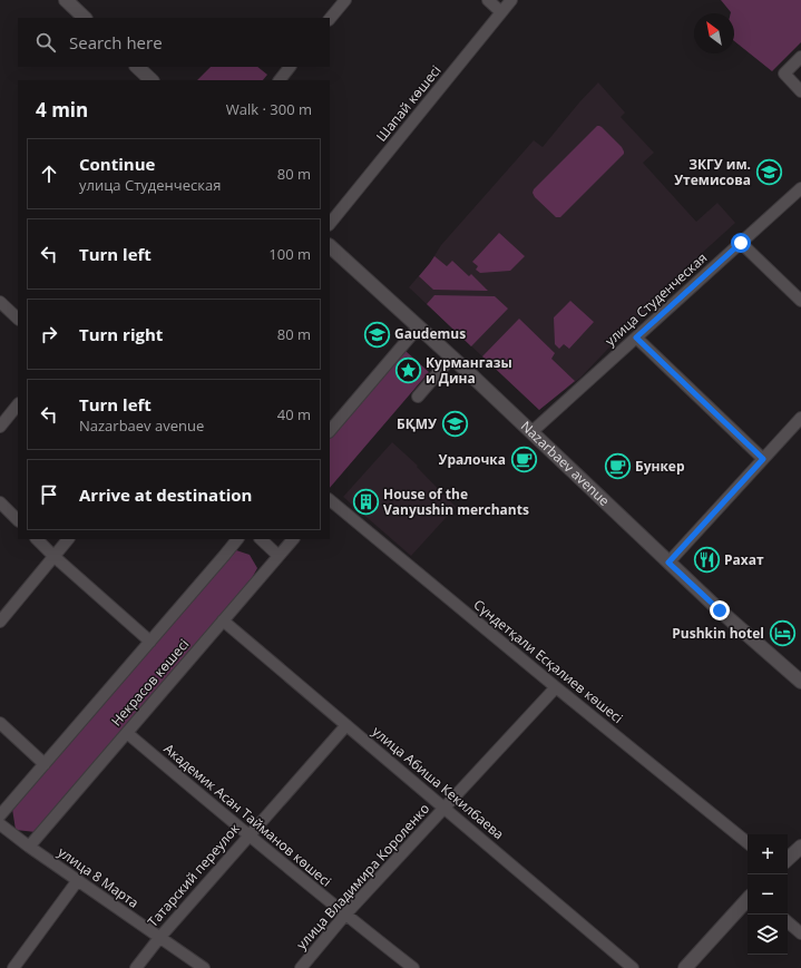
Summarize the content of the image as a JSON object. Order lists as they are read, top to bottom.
{
  "streets": {
    "main road": ["Nazarbaev avenue"],
    "street": [
      "Шапай көшесі",
      "улица Студенческая",
      "Сүндетқали Есқалиев көшесі",
      "Некрасов көшесі",
      "улица Абиша Кекилбаева",
      "Академик Асан Тайманов көшесі",
      "Татарский переулок",
      "улица Владимира Короленко",
      "улица 8 Марта"
    ]
  },
  "crossings": [
    ["улица Студенческая", "Nazarbaev avenue"],
    ["Сүндетқали Есқалиев көшесі", "улица Владимира Короленко"],
    ["Некрасов көшесі", "улица Абиша Кекилбаева"],
    ["Некрасов көшесі", "Академик Асан Тайманов көшесі"],
    ["Некрасов көшесі", "улица 8 Марта"],
    ["улица Абиша Кекилбаева", "Татарский переулок"],
    ["улица Абиша Кекилбаева", "улица Владимира Короленко"],
    ["Академик Асан Тайманов көшесі", "Татарский переулок"],
    ["Академик Асан Тайманов көшесі", "улица Владимира Короленко"],
    ["Татарский переулок", "улица 8 Марта"]
  ],
  "places": {
    "school or university": ["ЗКГУ им. Утемисова", "Gaudemus", "БҚМУ"],
    "place": ["Курмангазы и Дина"],
    "cafe": ["Уралочка", "Бункер"],
    "building": ["House of the Vanyushin merchants"],
    "restaurant": ["Рахат"],
    "hotel": ["Pushkin hotel"]
  },
  "north": "top left",
  "page": {
    "search": "Search here",
    "heading": ["4 min", "Walk · 300 m"],
    "list": [
      ["Continue", "улица Студенческая", "80 m"],
      ["Turn left", "100 m"],
      ["Turn right", "80 m"],
      ["Turn left", "Nazarbaev avenue", "40 m"],
      "Arrive at destination"
    ],
    "map_buttons": ["+", "−"]
  }
}
